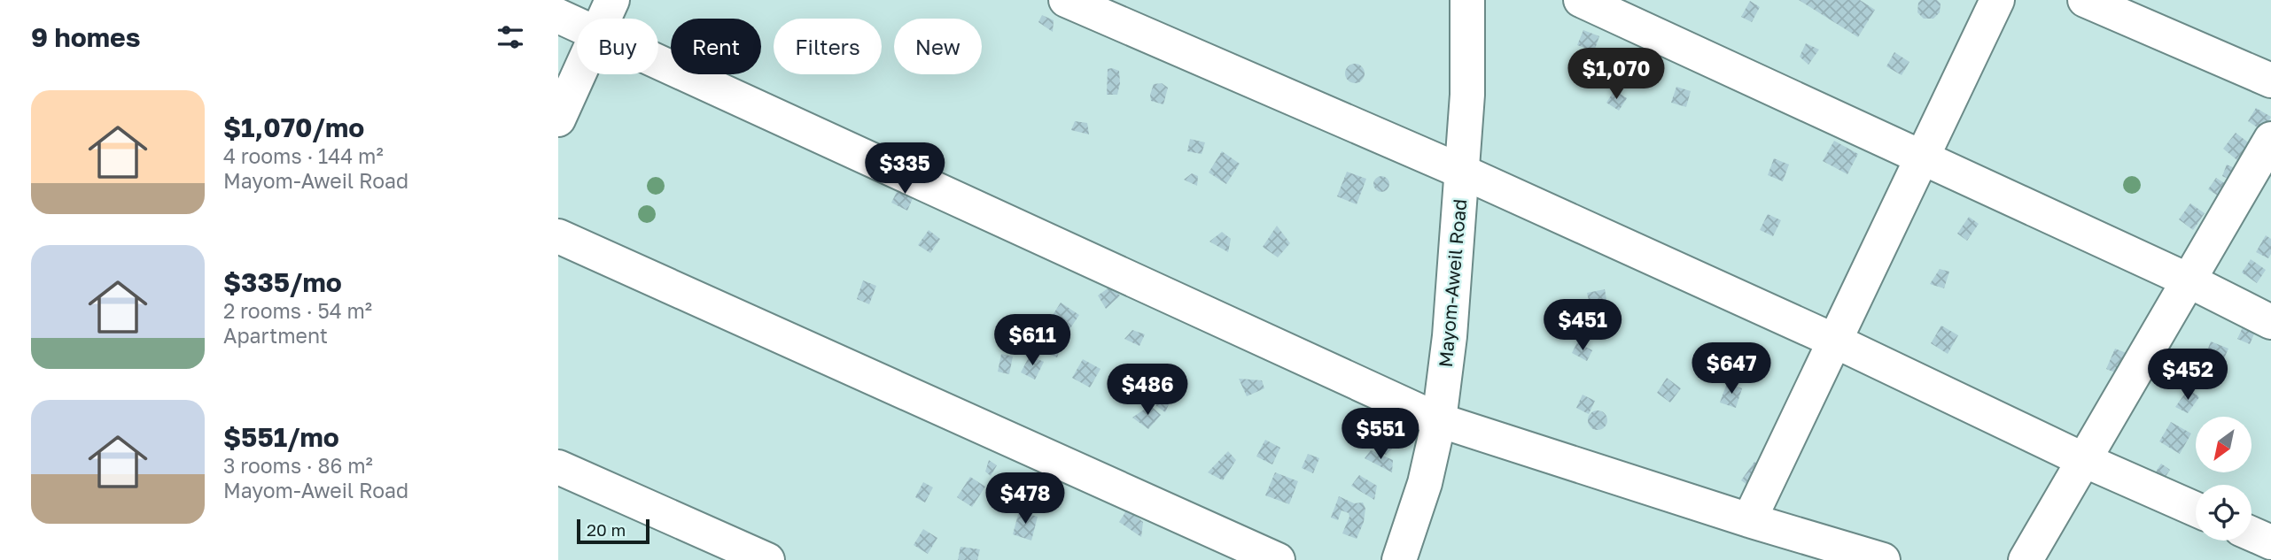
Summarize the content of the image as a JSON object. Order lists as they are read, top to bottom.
{
  "streets": {
    "street": ["Mayom-Aweil Road"]
  },
  "scale_bar": "20 m",
  "north": "bottom left",
  "page": {
    "heading": "9 homes",
    "chip": [
      "Buy",
      "Rent",
      "Filters",
      "New"
    ],
    "price": [
      "$1,070",
      "$335",
      "$451",
      "$611",
      "$647",
      "$452",
      "$486",
      "$551",
      "$478"
    ],
    "list": [
      {
        "name": "$1,070/mo",
        "note": "4 rooms · 144 m² · Mayom-Aweil Road"
      },
      {
        "name": "$335/mo",
        "note": "2 rooms · 54 m² · Apartment"
      },
      {
        "name": "$551/mo",
        "note": "3 rooms · 86 m² · Mayom-Aweil Road"
      }
    ],
    "scale": "20 m"
  }
}
